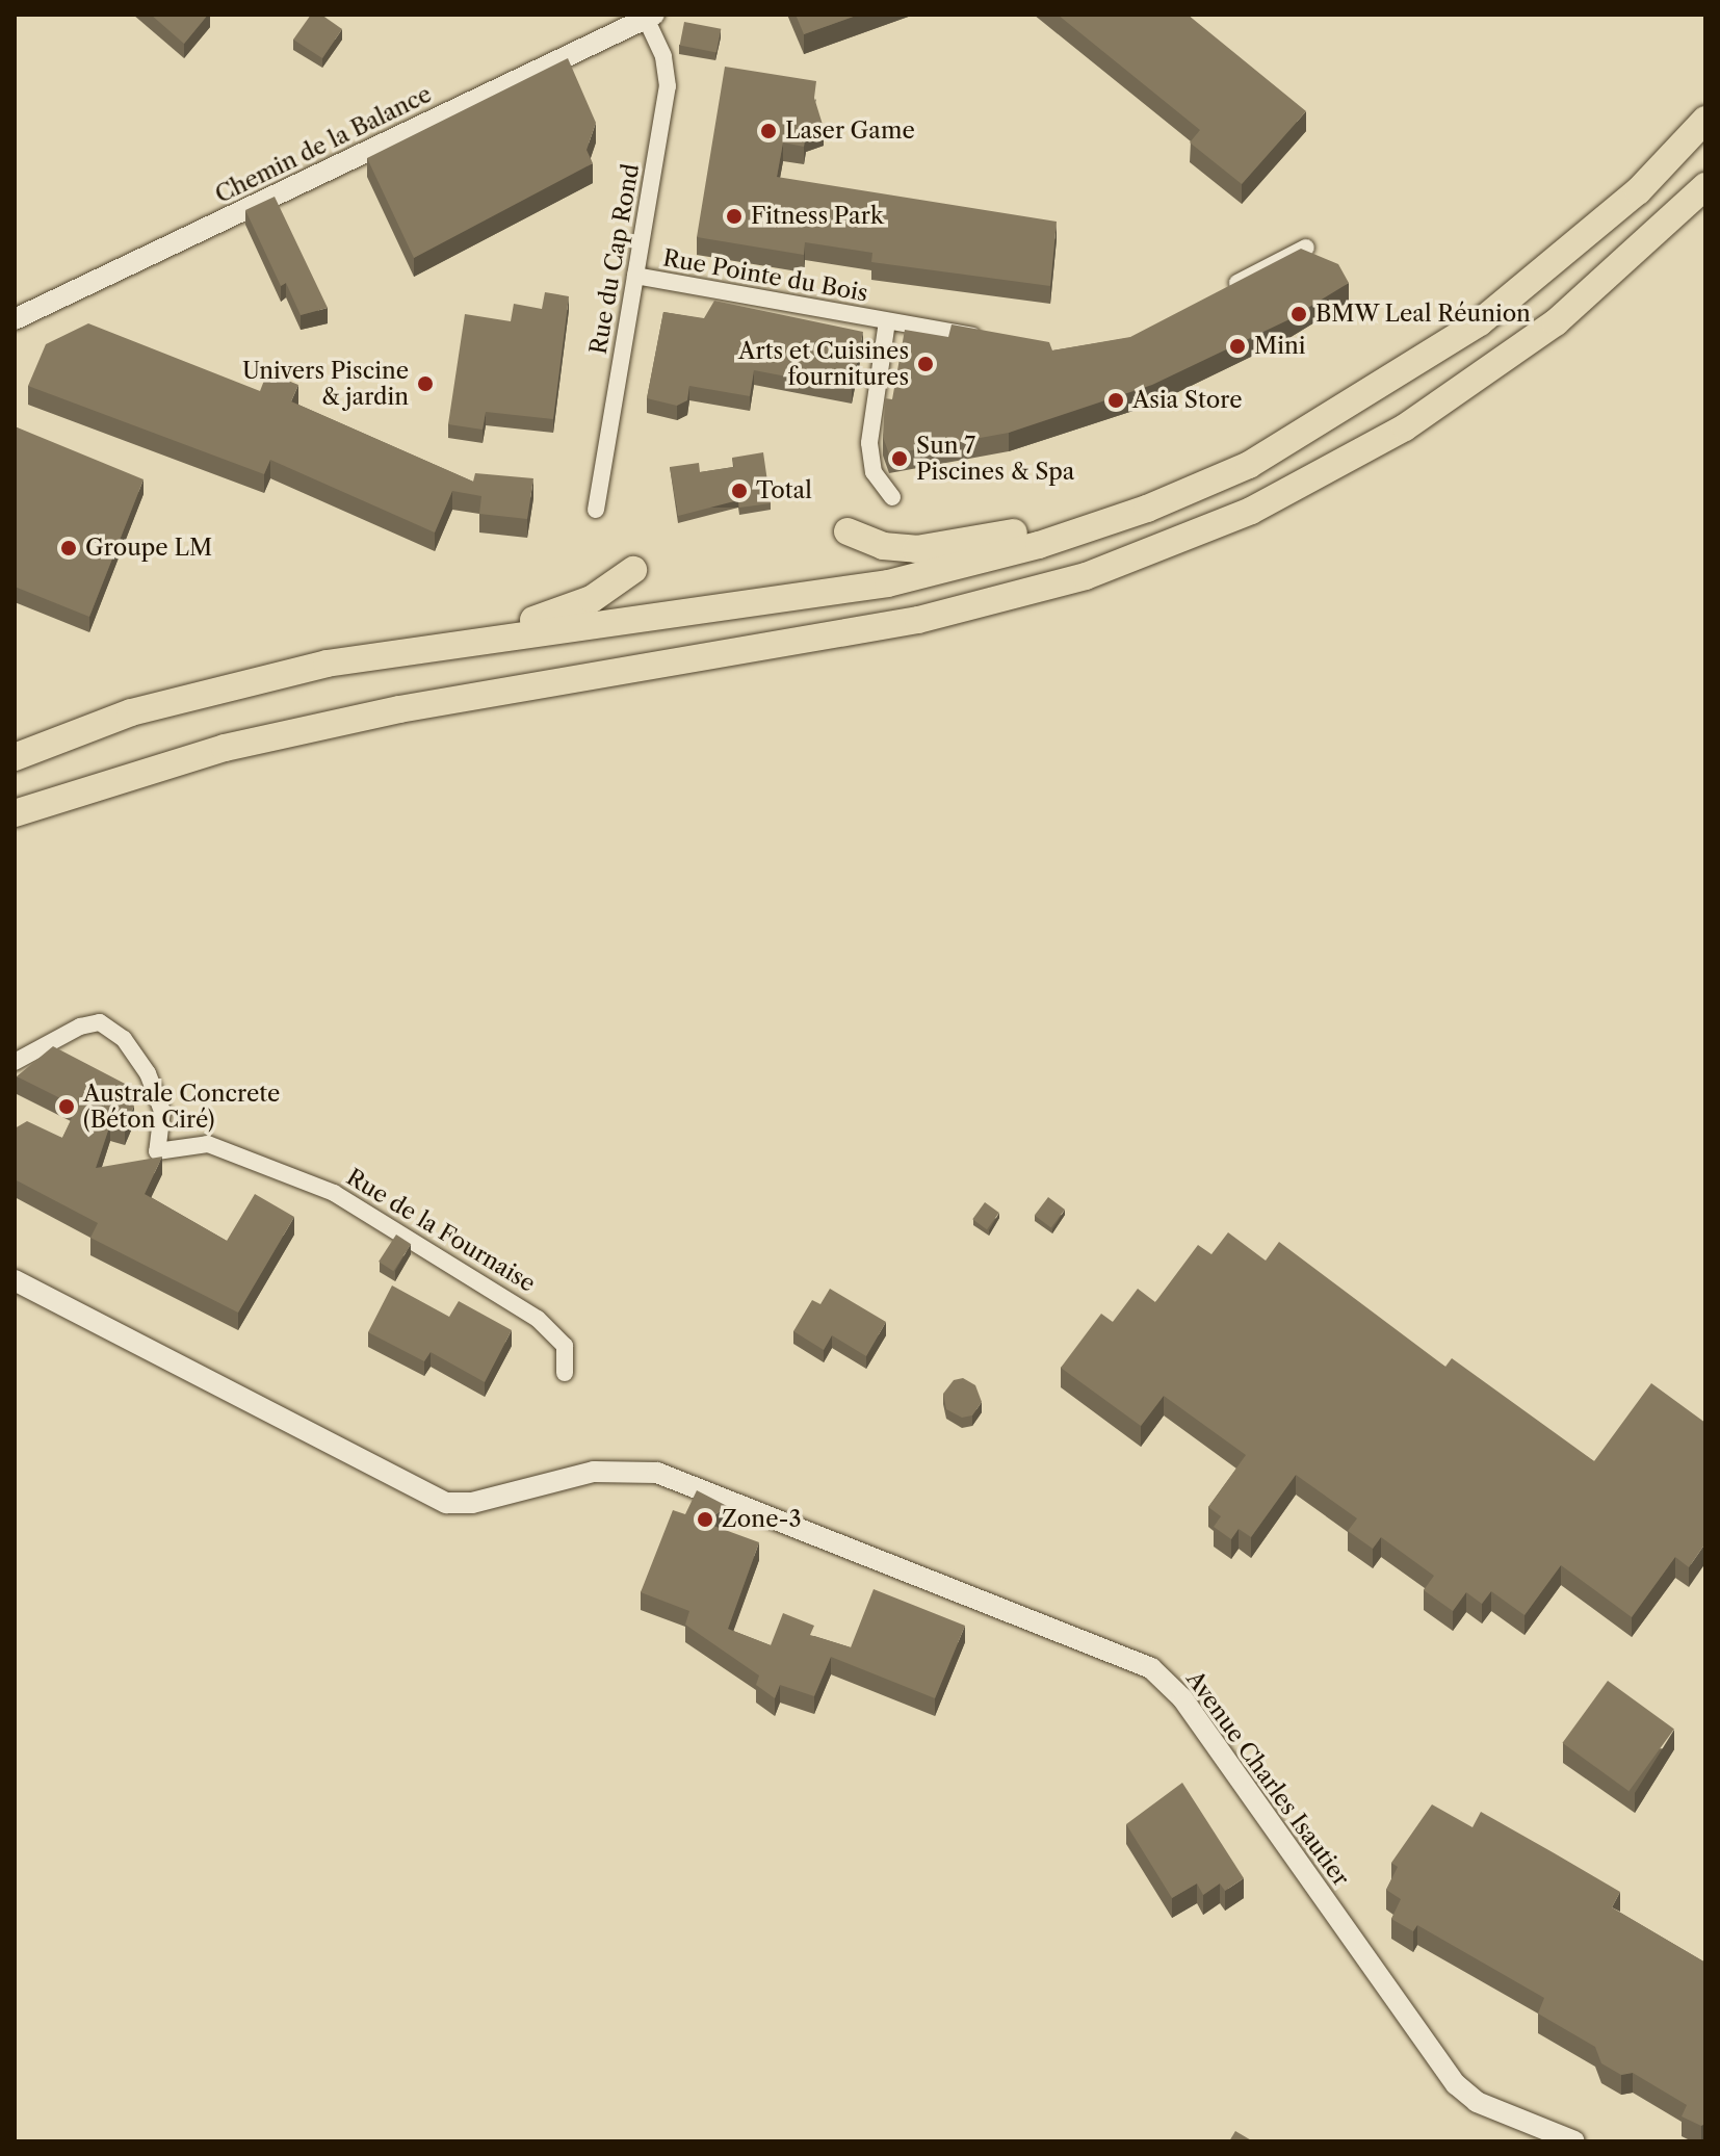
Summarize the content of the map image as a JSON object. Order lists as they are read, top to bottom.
{
  "streets": {
    "street": [
      "Chemin de la Balance",
      "Rue du Cap Rond",
      "Rue Pointe du Bois",
      "Rue de la Fournaise",
      "Avenue Charles Isautier"
    ]
  },
  "crossings": [
    ["Chemin de la Balance", "Rue du Cap Rond"],
    ["Rue du Cap Rond", "Rue Pointe du Bois"]
  ],
  "places": [
    "Laser Game",
    "Fitness Park",
    "BMW Leal Réunion",
    "Mini",
    "Arts et Cuisines fournitures",
    "Univers Piscine & jardin",
    "Asia Store",
    "Sun 7 Piscines & Spa",
    "Total",
    "Groupe LM",
    "Australe Concrete (Béton Ciré)",
    "Zone-3"
  ]
}
